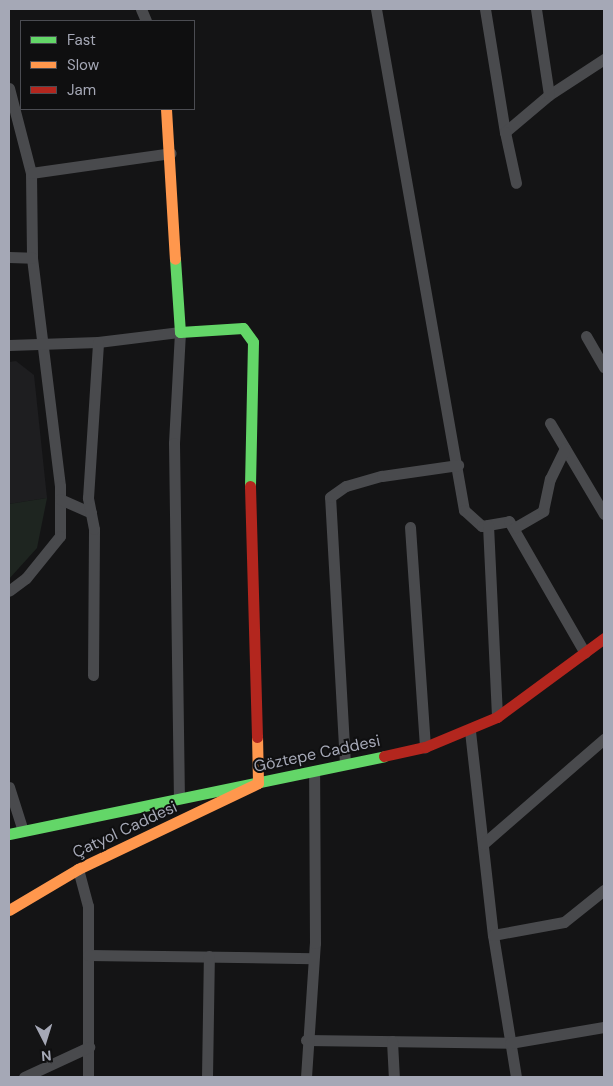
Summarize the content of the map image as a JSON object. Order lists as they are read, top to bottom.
{
  "streets": {
    "street": ["Göztepe Caddesi", "Çatyol Caddesi"]
  },
  "crossings": [
    ["Göztepe Caddesi", "Çatyol Caddesi"]
  ],
  "legend": ["Fast", "Slow", "Jam"],
  "north": "bottom"
}
